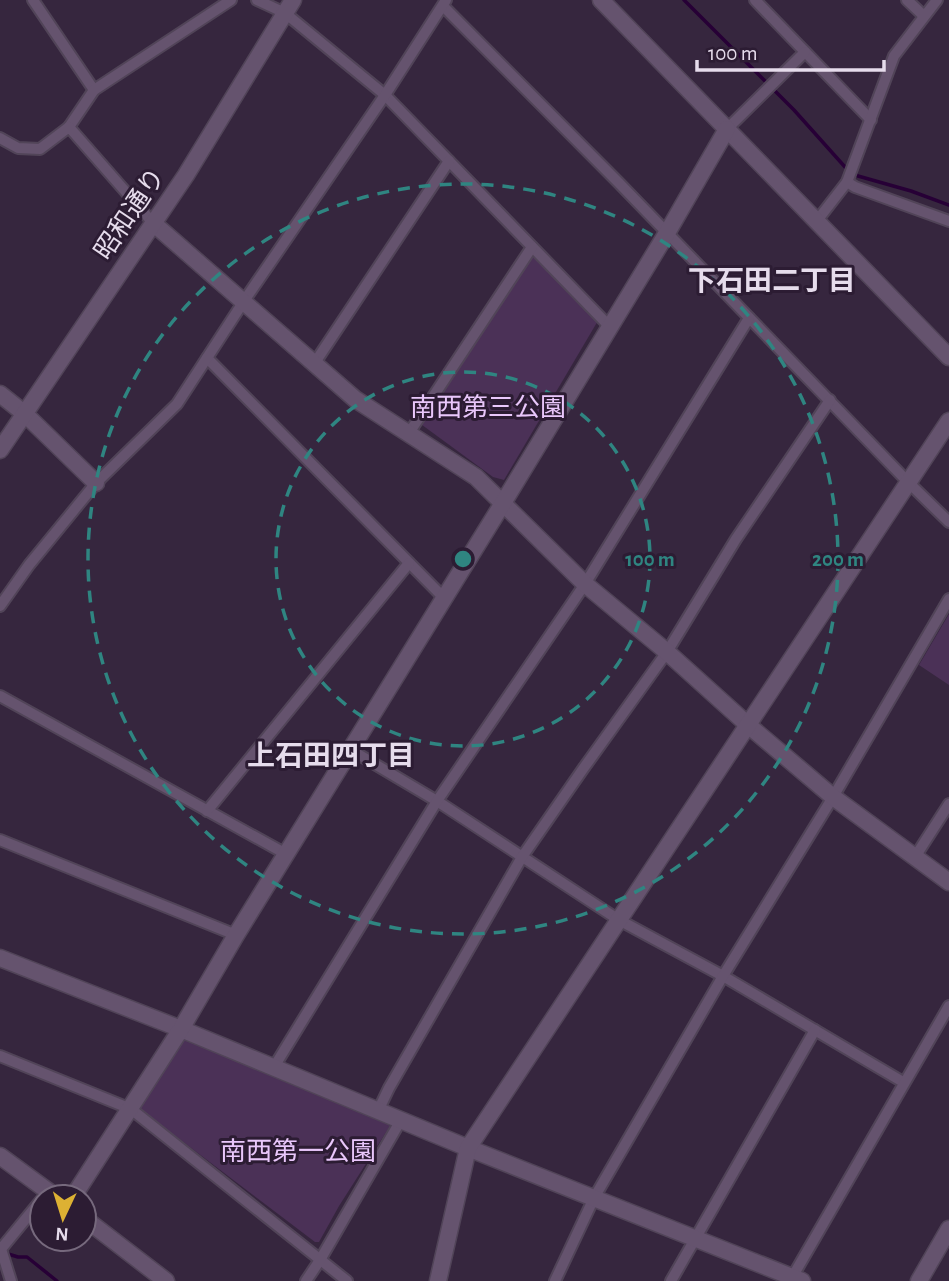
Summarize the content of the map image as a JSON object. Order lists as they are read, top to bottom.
{
  "streets": {
    "street": ["昭和通り"]
  },
  "districts": ["下石田二丁目", "上石田四丁目"],
  "parks": ["南西第三公園", "南西第一公園"],
  "scale_bar": "100 m",
  "north": "bottom",
  "rings": ["100 m", "200 m"]
}
